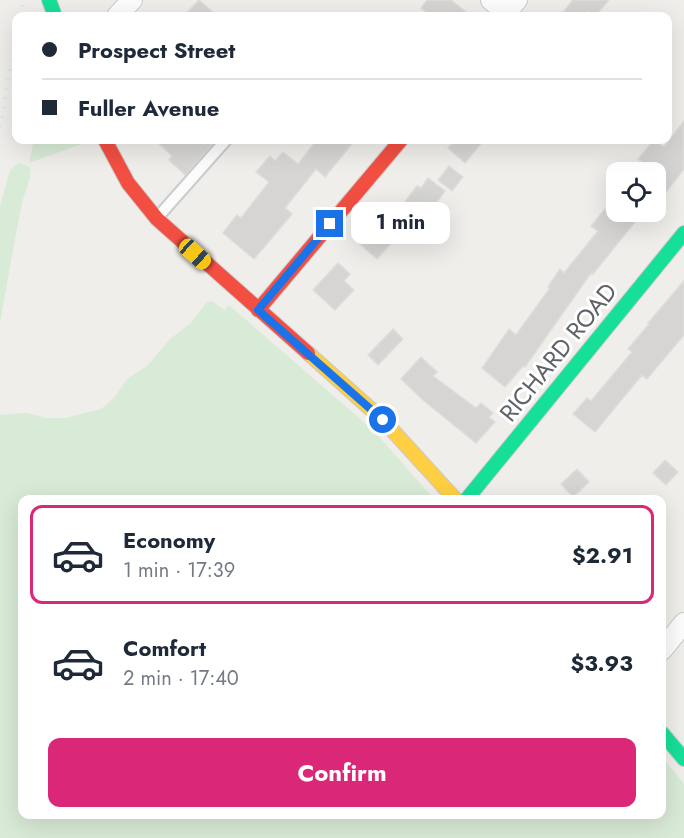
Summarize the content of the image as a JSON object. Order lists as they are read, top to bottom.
{
  "streets": {
    "street": ["RICHARD ROAD"]
  },
  "page": {
    "banner": ["Prospect Street", "Fuller Avenue"],
    "bubble": "1 min",
    "list": [
      {
        "name": "Economy",
        "note": "1 min · 17:39",
        "value": "$2.91"
      },
      {
        "name": "Comfort",
        "note": "2 min · 17:40",
        "value": "$3.93"
      }
    ],
    "buttons": "Confirm"
  }
}
